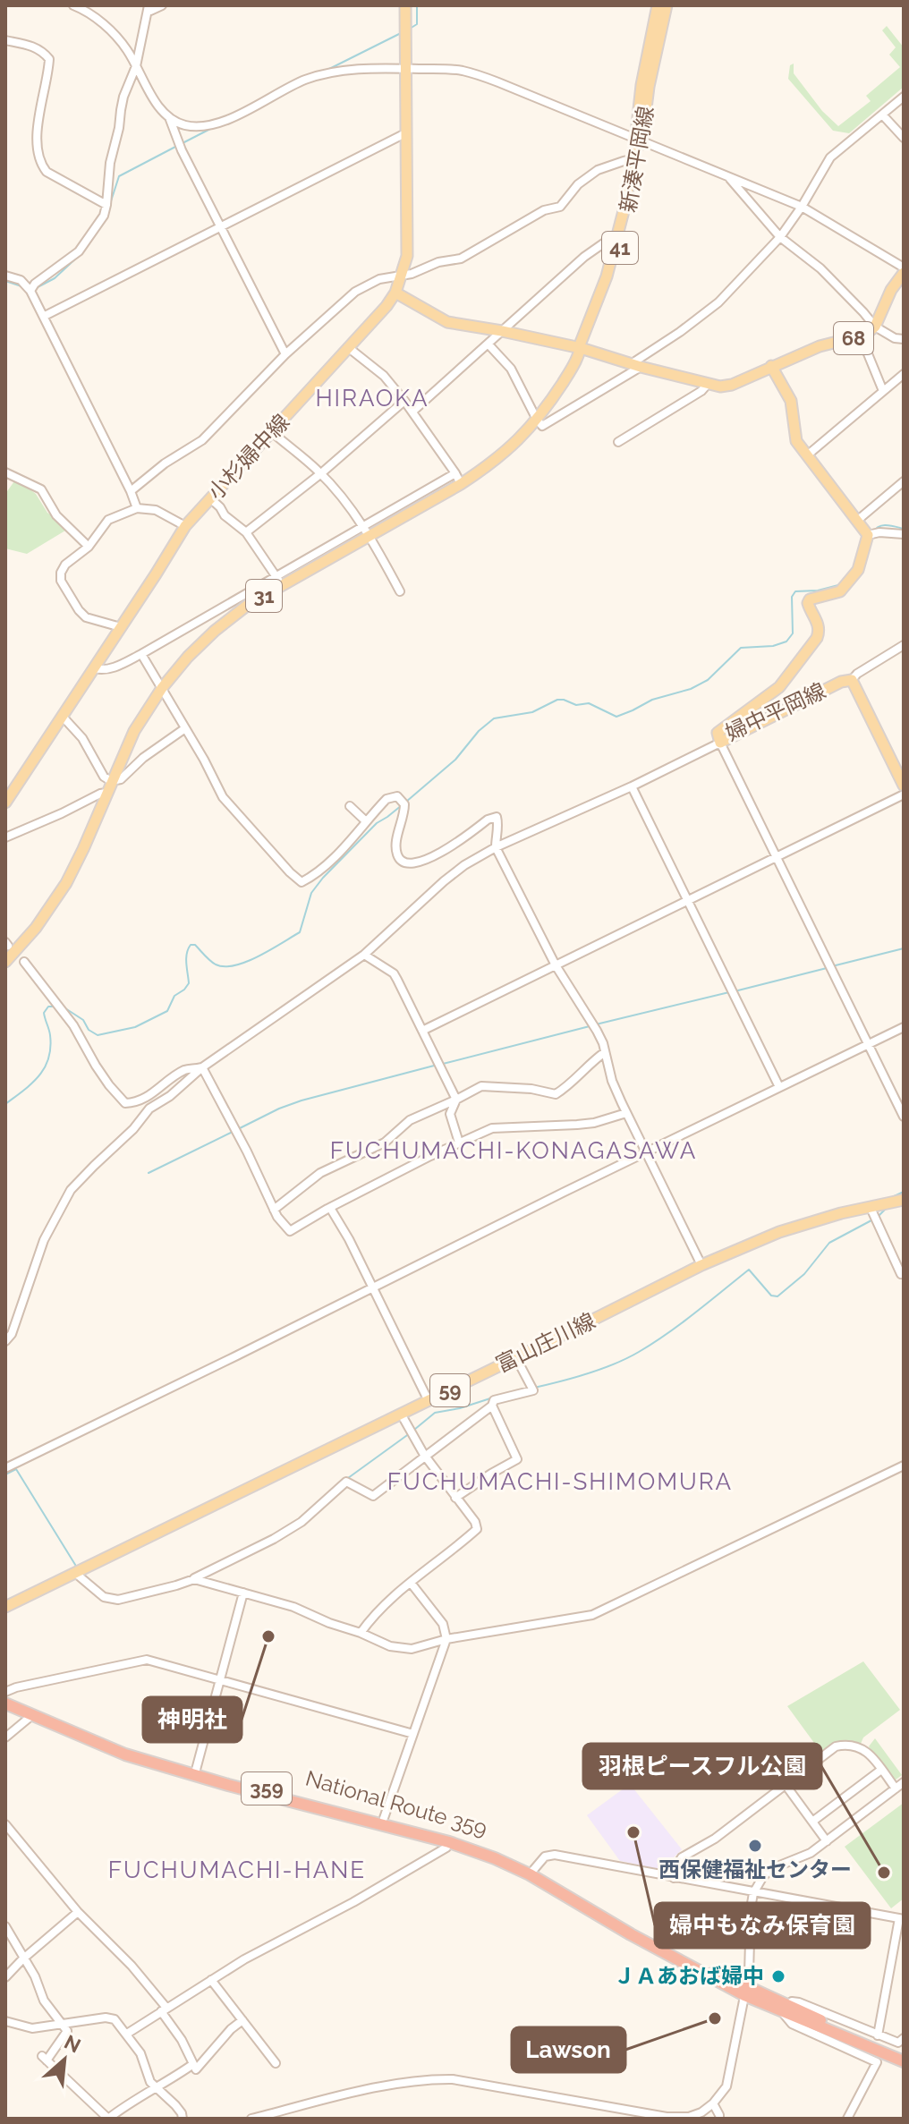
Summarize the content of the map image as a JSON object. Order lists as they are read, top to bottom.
{
  "streets": {
    "highway": ["359", "National Route 359"],
    "main road": [
      "新湊平岡線",
      "41",
      "68",
      "小杉婦中線",
      "31",
      "婦中平岡線",
      "富山庄川線",
      "59"
    ]
  },
  "crossings": [
    ["新湊平岡線", "68"],
    ["新湊平岡線", "31"],
    ["68", "31"],
    ["359", "National Route 359"]
  ],
  "districts": [
    "HIRAOKA",
    "FUCHUMACHI-KONAGASAWA",
    "FUCHUMACHI-SHIMOMURA",
    "FUCHUMACHI-HANE"
  ],
  "places": [
    "神明社",
    "婦中もなみ保育園",
    "西保健福祉センター",
    "羽根ピースフル公園",
    "ＪＡあおば婦中",
    "Lawson"
  ],
  "north": "top right"
}
